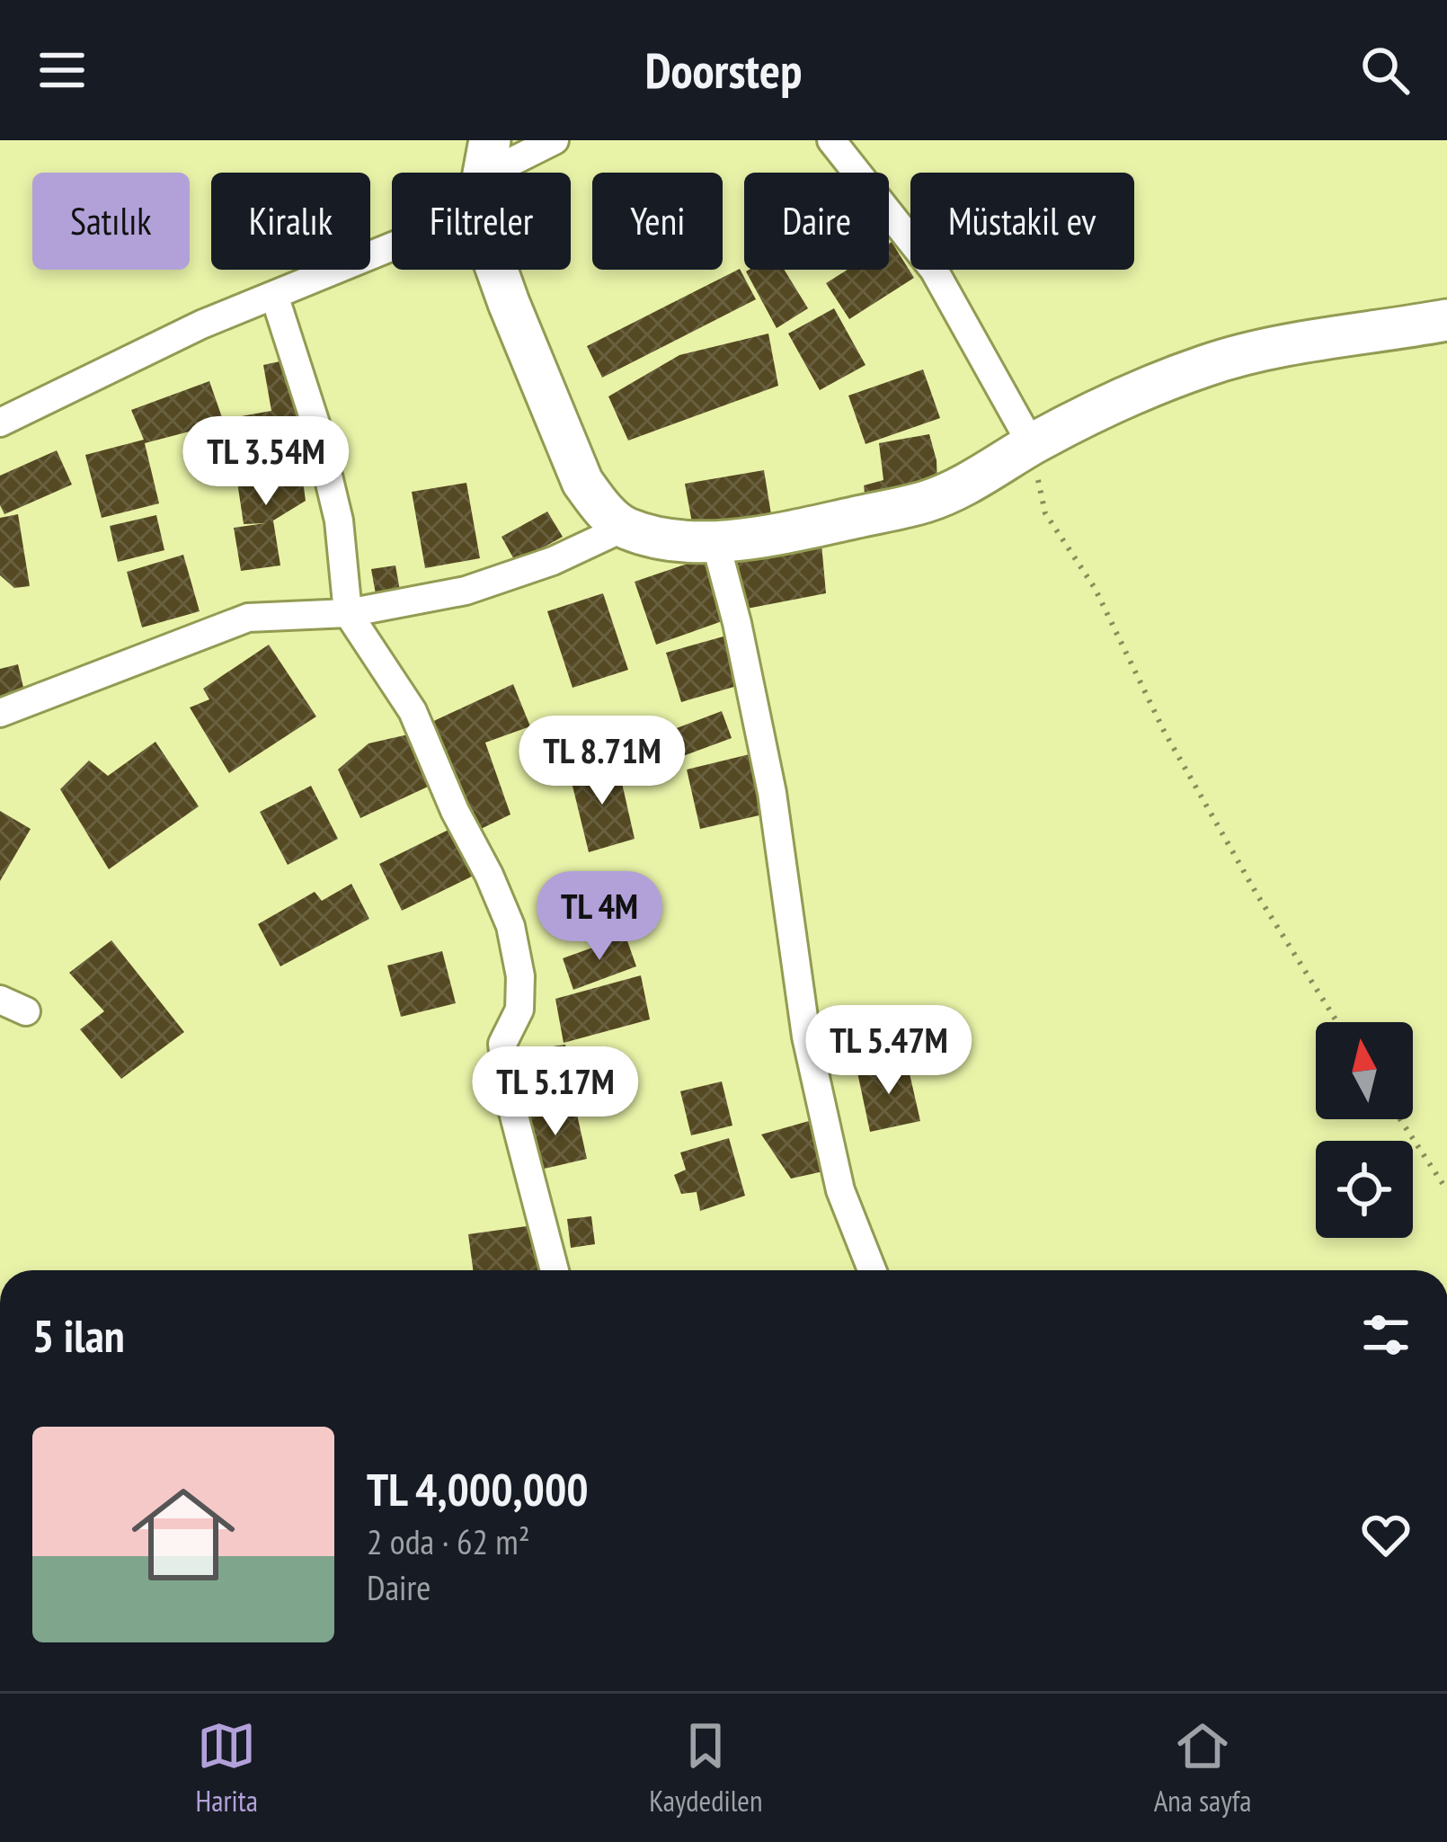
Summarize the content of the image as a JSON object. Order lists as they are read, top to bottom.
{
  "north": "top",
  "page": {
    "header": "Doorstep",
    "chip": [
      "Satılık",
      "Kiralık",
      "Filtreler",
      "Yeni",
      "Daire",
      "Müstakil ev"
    ],
    "price": [
      "TL 3.54M",
      "TL 8.71M",
      "TL 4M",
      "TL 5.47M",
      "TL 5.17M"
    ],
    "heading": "5 ilan",
    "list": [
      {
        "name": "TL 4,000,000",
        "note": "2 oda · 62 m² · Daire"
      }
    ],
    "tabs": ["Harita", "Kaydedilen", "Ana sayfa"]
  }
}
